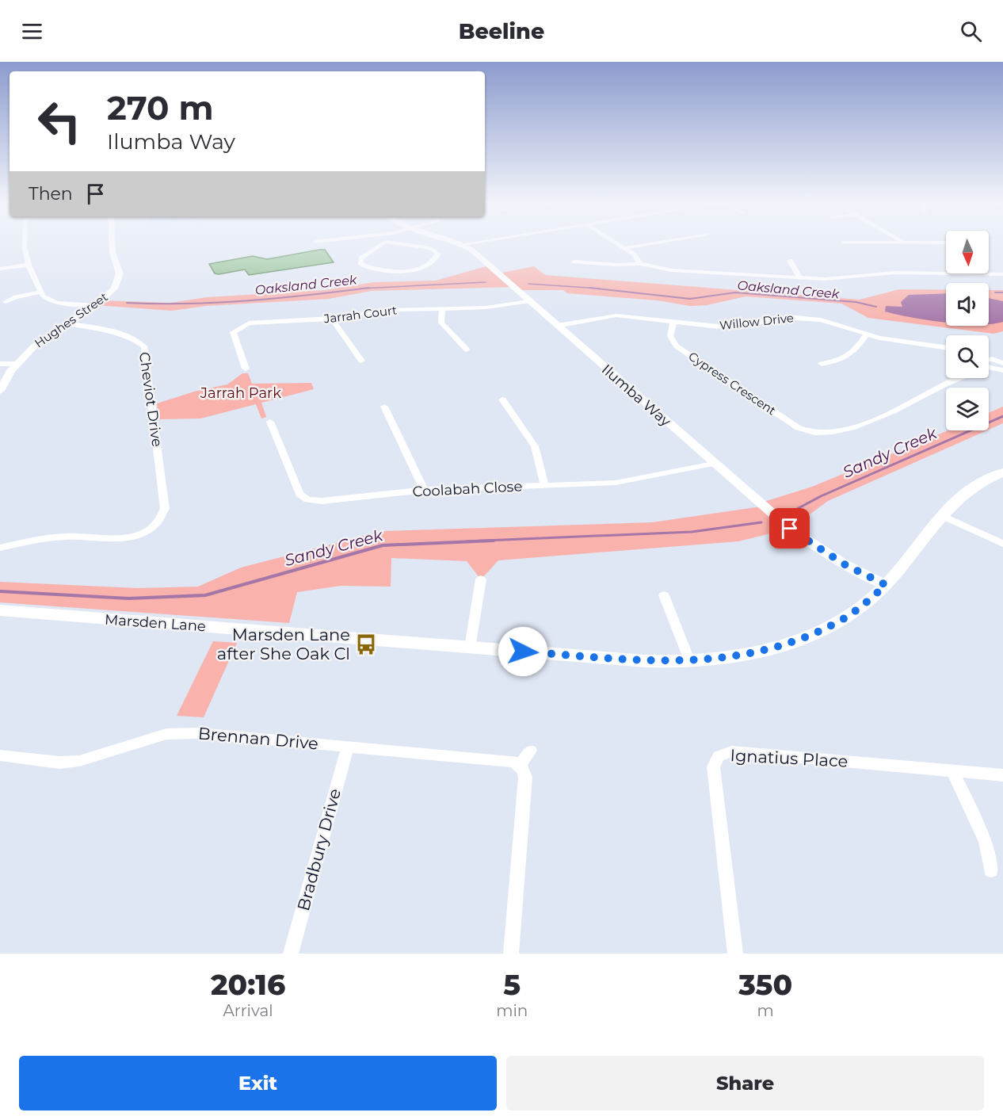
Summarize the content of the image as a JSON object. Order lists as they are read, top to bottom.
{
  "streets": {
    "main road": ["Marsden Lane"],
    "street": [
      "Jarrah Court",
      "Hughes Street",
      "Willow Drive",
      "Cypress Crescent",
      "Ilumba Way",
      "Cheviot Drive",
      "Coolabah Close",
      "Brennan Drive",
      "Ignatius Place",
      "Bradbury Drive"
    ]
  },
  "crossings": [
    ["Jarrah Court", "Ilumba Way"],
    ["Hughes Street", "Cheviot Drive"],
    ["Willow Drive", "Cypress Crescent"],
    ["Willow Drive", "Ilumba Way"],
    ["Ilumba Way", "Coolabah Close"],
    ["Ilumba Way", "Marsden Lane"],
    ["Brennan Drive", "Bradbury Drive"]
  ],
  "water": ["Oaksland Creek", "Sandy Creek"],
  "parks": ["Jarrah Park"],
  "places": {
    "bus stop": ["Marsden Lane after She Oak Cl"]
  },
  "north": "bottom",
  "page": {
    "header": "Beeline",
    "turn": ["270 m", "Ilumba Way"],
    "then": "Then",
    "eta": [
      "20:16",
      "Arrival",
      "5",
      "min",
      "350",
      "m"
    ],
    "buttons": ["Exit", "Share"]
  }
}
